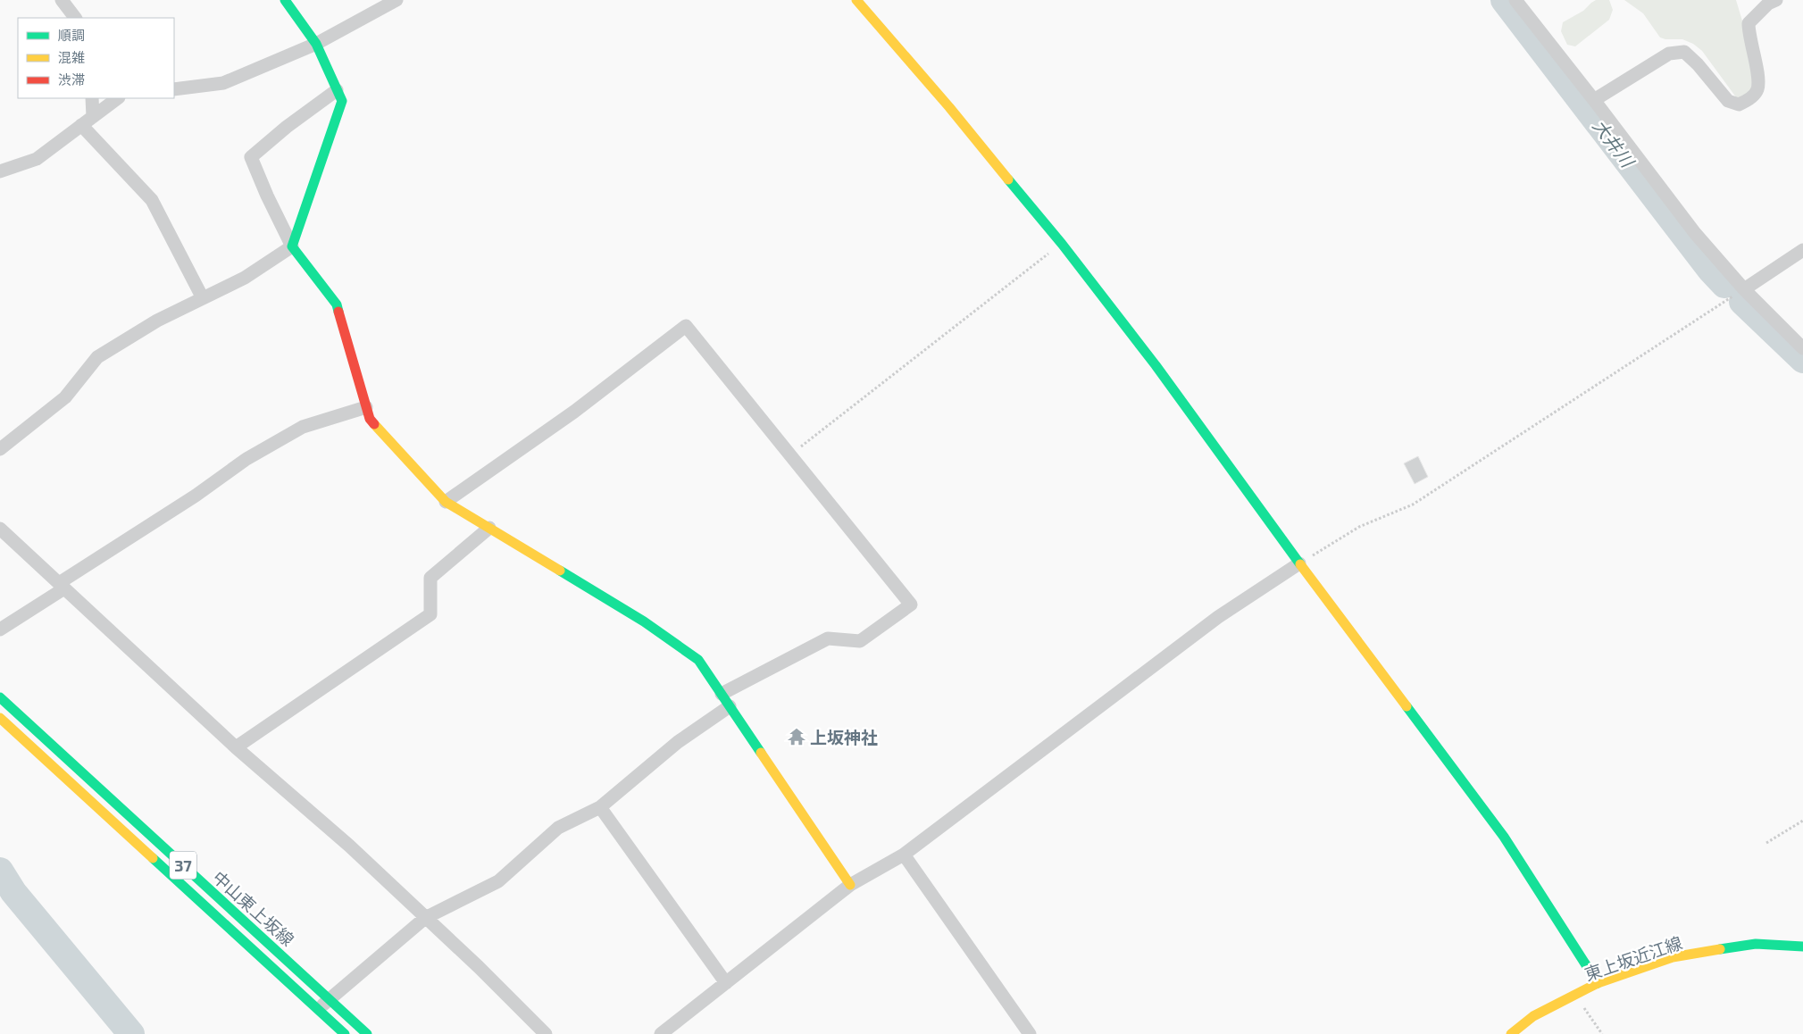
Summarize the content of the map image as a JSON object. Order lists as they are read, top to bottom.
{
  "streets": {
    "street": ["37", "中山東上坂線", "東上坂近江線"]
  },
  "water": ["大井川"],
  "places": {
    "temple": ["上坂神社"]
  },
  "legend": ["順調", "混雑", "渋滞"]
}
